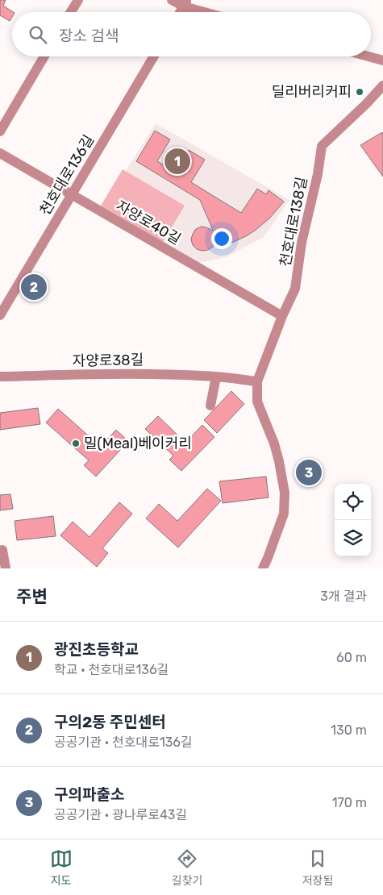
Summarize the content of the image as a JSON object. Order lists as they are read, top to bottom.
{
  "streets": {
    "street": [
      "천호대로136길",
      "천호대로138길",
      "자양로40길",
      "자양로38길"
    ]
  },
  "crossings": [
    ["천호대로136길", "자양로40길"],
    ["천호대로138길", "자양로40길"],
    ["천호대로138길", "자양로38길"]
  ],
  "places": ["딜리버리커피", "밀(Meal)베이커리"],
  "page": {
    "search": "장소 검색",
    "pins": ["1", "2", "3"],
    "heading": ["주변", "3개 결과"],
    "list": [
      {
        "mark": "1",
        "name": "광진초등학교",
        "note": "학교 · 천호대로136길",
        "value": "60 m"
      },
      {
        "mark": "2",
        "name": "구의2동 주민센터",
        "note": "공공기관 · 천호대로136길",
        "value": "130 m"
      },
      {
        "mark": "3",
        "name": "구의파출소",
        "note": "공공기관 · 광나루로43길",
        "value": "170 m"
      }
    ],
    "nav": ["지도", "길찾기", "저장됨"]
  }
}
